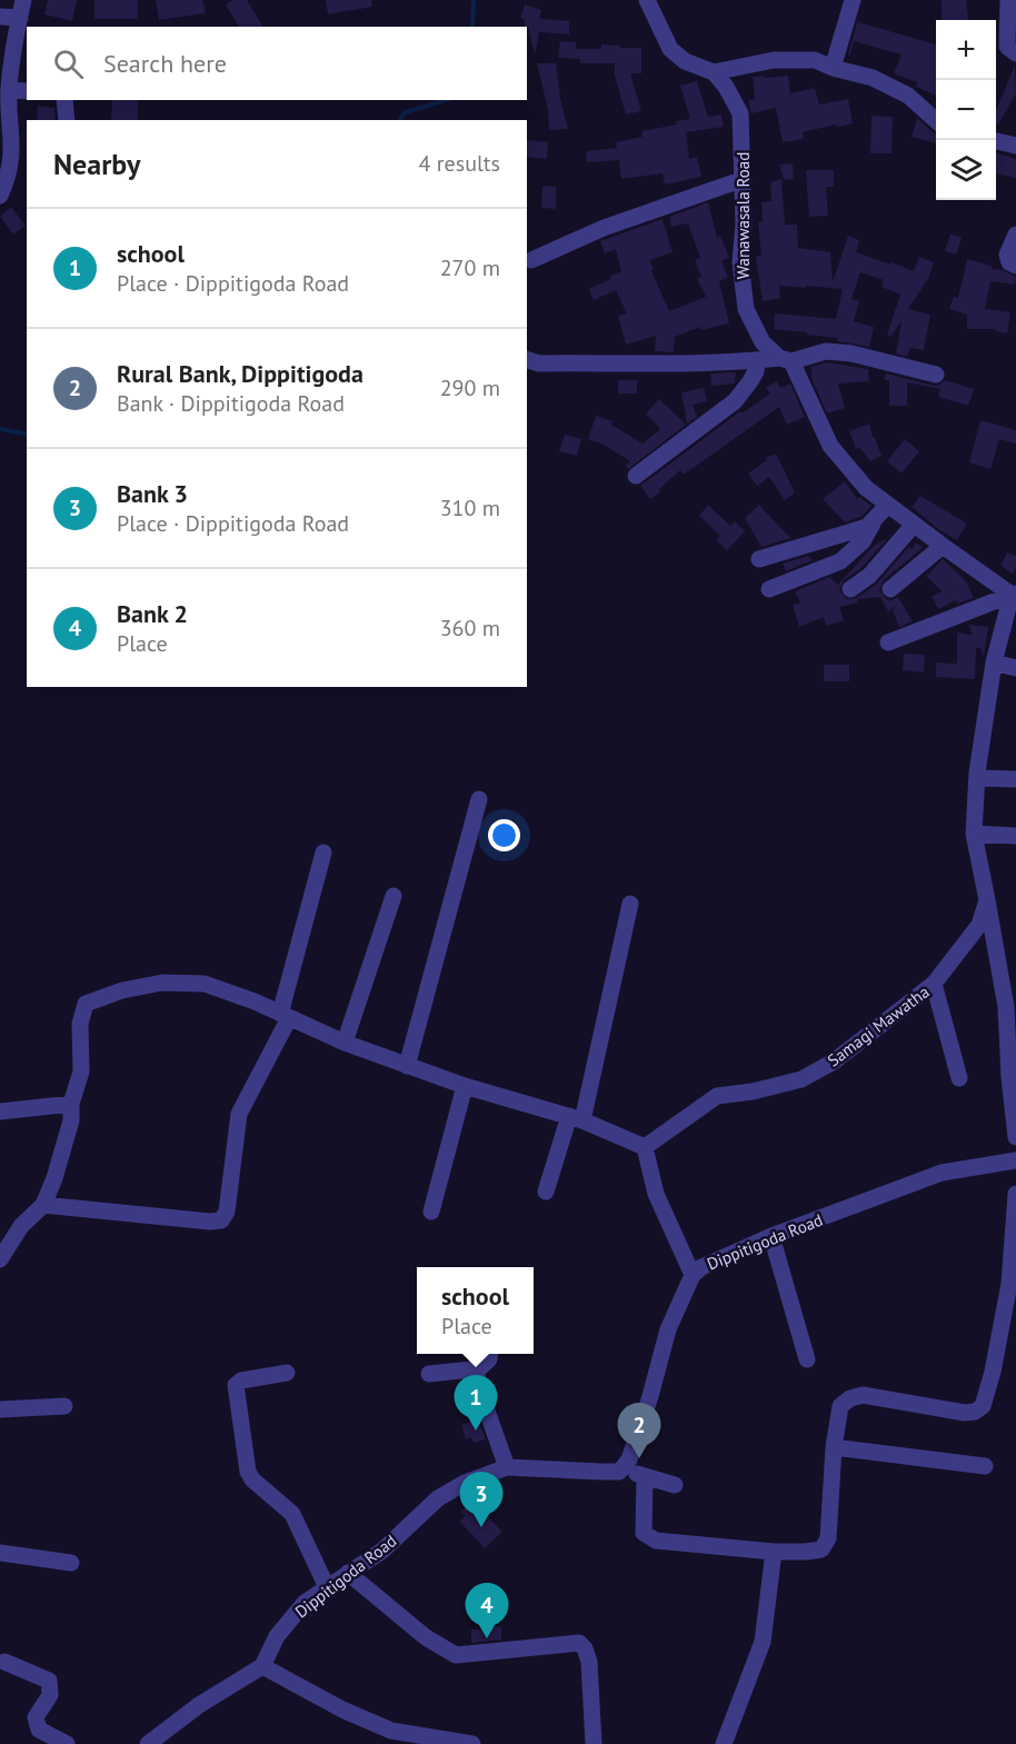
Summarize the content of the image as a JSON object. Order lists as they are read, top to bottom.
{
  "streets": {
    "street": ["Wanawasala Road", "Samagi Mawatha", "Dippitigoda Road"]
  },
  "page": {
    "map_buttons": ["+", "−"],
    "search": "Search here",
    "heading": ["Nearby", "4 results"],
    "list": [
      {
        "mark": "1",
        "name": "school",
        "note": "Place · Dippitigoda Road",
        "value": "270 m"
      },
      {
        "mark": "2",
        "name": "Rural Bank, Dippitigoda",
        "note": "Bank · Dippitigoda Road",
        "value": "290 m"
      },
      {
        "mark": "3",
        "name": "Bank 3",
        "note": "Place · Dippitigoda Road",
        "value": "310 m"
      },
      {
        "mark": "4",
        "name": "Bank 2",
        "note": "Place",
        "value": "360 m"
      }
    ],
    "popup": ["school", "Place"],
    "pins": [
      "1",
      "2",
      "3",
      "4"
    ]
  }
}
